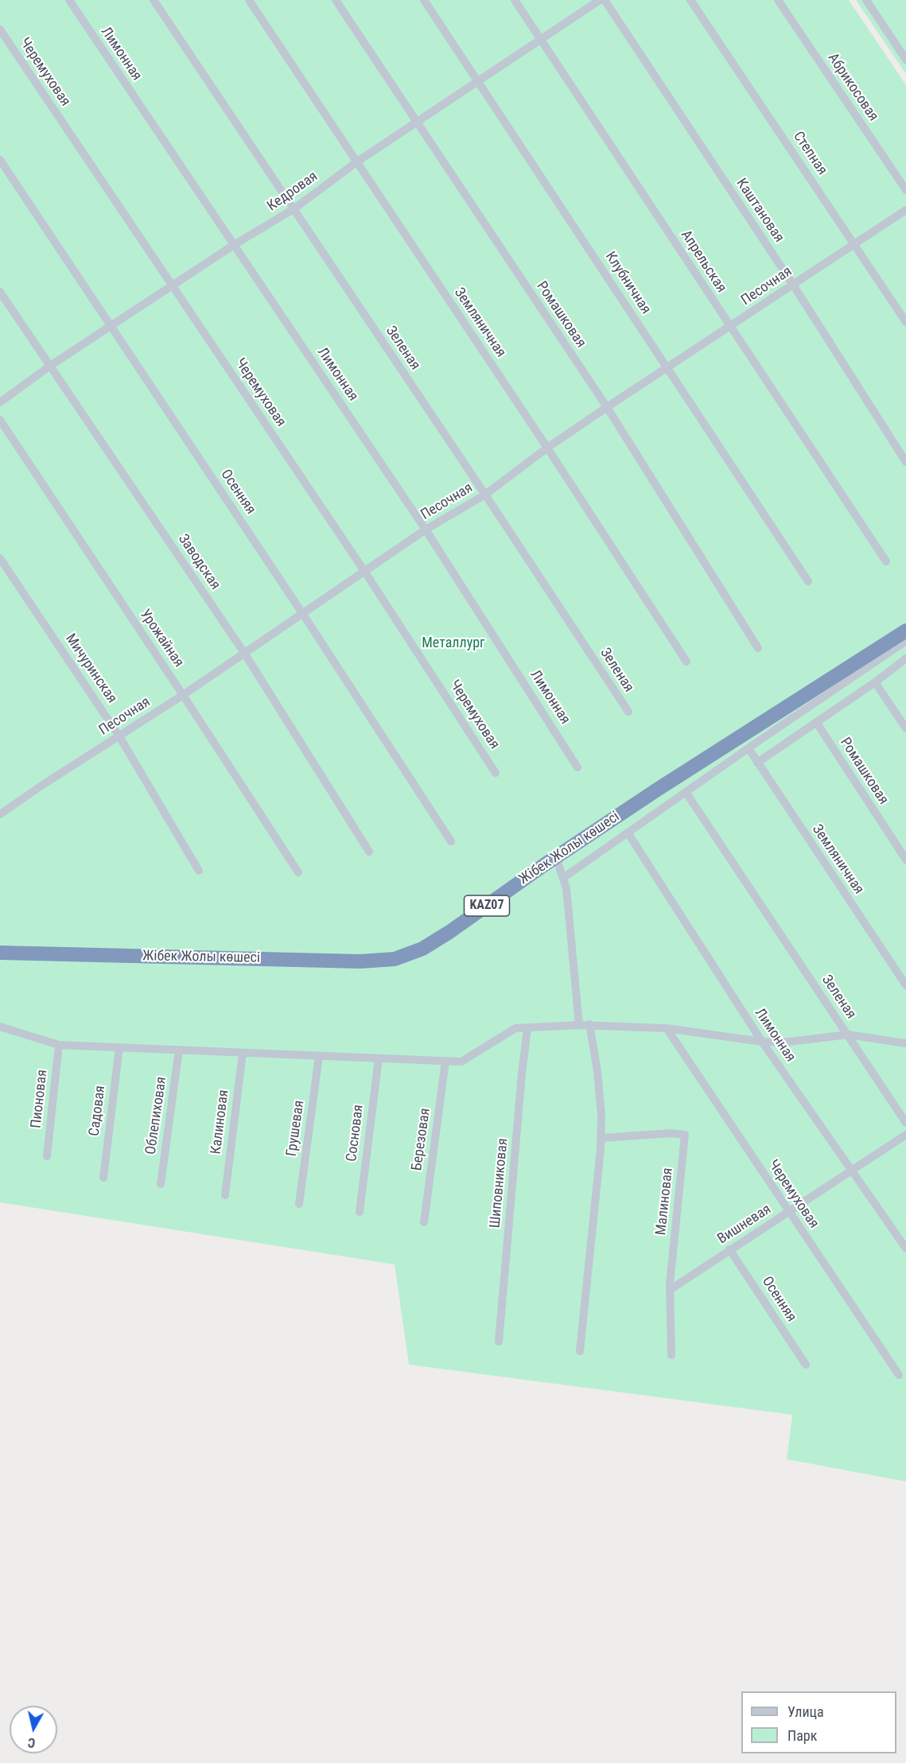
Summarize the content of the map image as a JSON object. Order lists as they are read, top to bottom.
{
  "streets": {
    "highway": ["Жібек Жолы көшесі", "KAZ07"],
    "street": [
      "Лимонная",
      "Черемуховая",
      "Абрикосовая",
      "Степная",
      "Кедровая",
      "Каштановая",
      "Апрельская",
      "Клубничная",
      "Песочная",
      "Ромашковая",
      "Земляничная",
      "Зеленая",
      "Осенняя",
      "Заводская",
      "Урожайная",
      "Мичуринская",
      "Пионовая",
      "Садовая",
      "Облепиховая",
      "Калиновая",
      "Грушевая",
      "Сосновая",
      "Березовая",
      "Шиповниковая",
      "Малиновая",
      "Вишневая"
    ]
  },
  "crossings": [
    ["Лимонная", "Кедровая"],
    ["Лимонная", "Песочная"],
    ["Лимонная", "Вишневая"],
    ["Черемуховая", "Кедровая"],
    ["Черемуховая", "Песочная"],
    ["Черемуховая", "Вишневая"],
    ["Степная", "Песочная"],
    ["Кедровая", "Апрельская"],
    ["Кедровая", "Клубничная"],
    ["Кедровая", "Ромашковая"],
    ["Кедровая", "Земляничная"],
    ["Кедровая", "Зеленая"],
    ["Кедровая", "Осенняя"],
    ["Кедровая", "Заводская"],
    ["Каштановая", "Песочная"],
    ["Апрельская", "Песочная"],
    ["Клубничная", "Песочная"],
    ["Песочная", "Ромашковая"],
    ["Песочная", "Земляничная"],
    ["Песочная", "Зеленая"],
    ["Песочная", "Осенняя"],
    ["Песочная", "Заводская"],
    ["Песочная", "Урожайная"],
    ["Песочная", "Мичуринская"],
    ["Осенняя", "Вишневая"],
    ["Малиновая", "Вишневая"]
  ],
  "parks": ["Металлург"],
  "legend": ["Улица", "Парк"],
  "north": "bottom"
}
